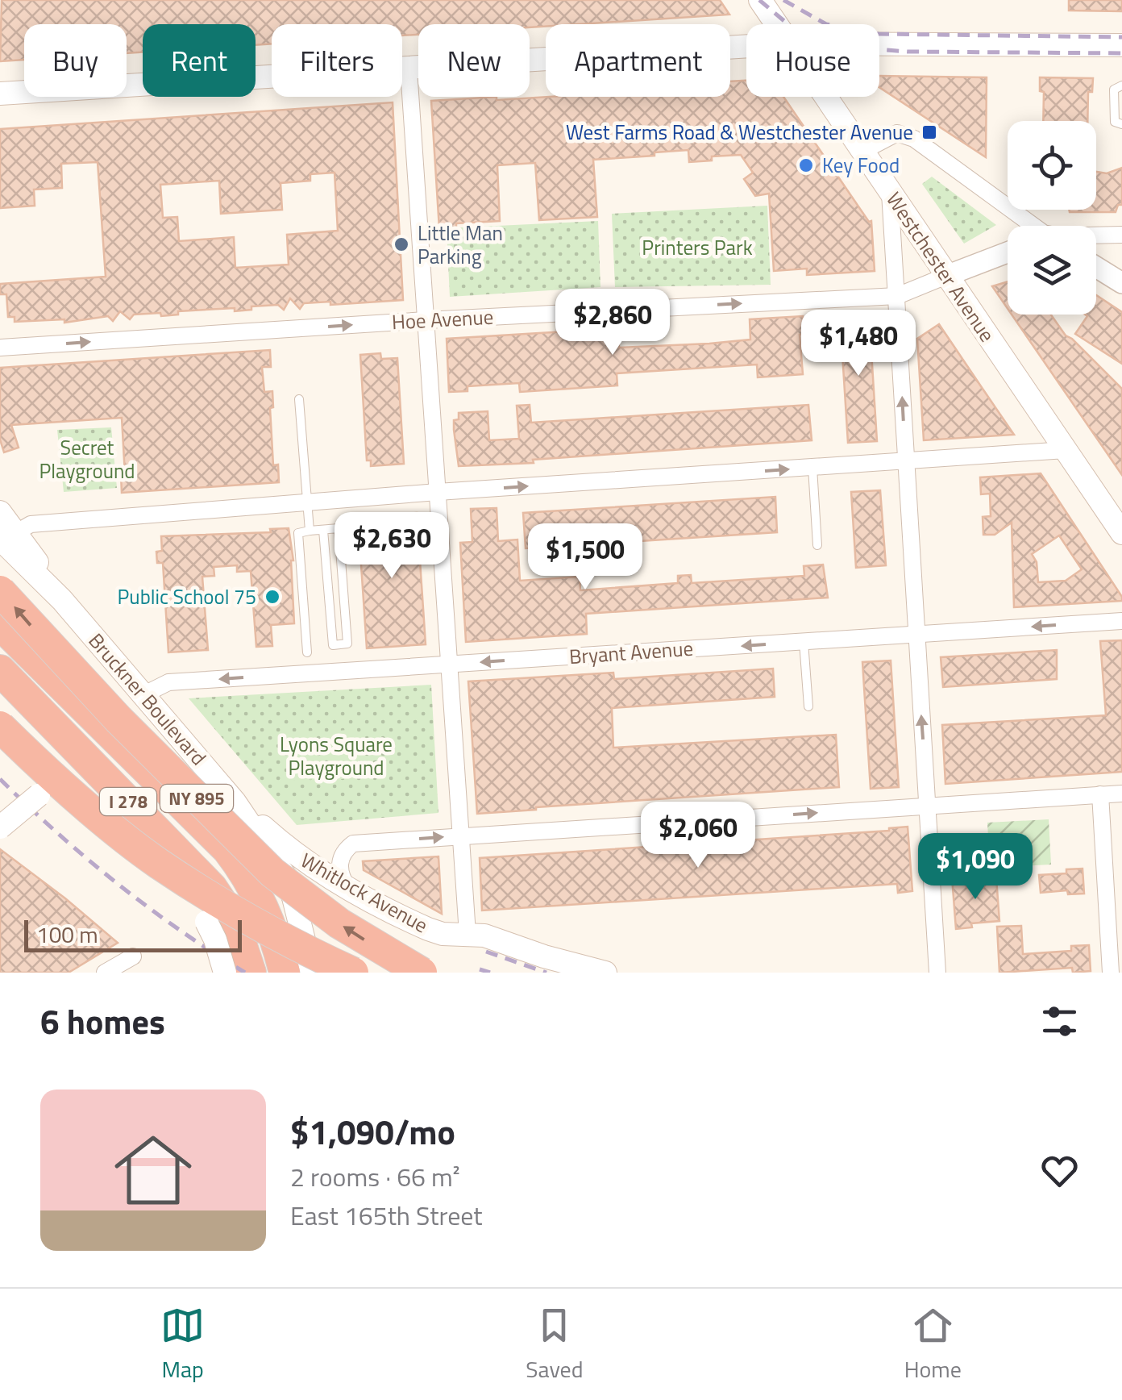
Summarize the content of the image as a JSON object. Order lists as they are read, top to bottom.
{
  "streets": {
    "highway": ["NY 895", "I 278"],
    "main road": ["Westchester Avenue", "Bruckner Boulevard", "Whitlock Avenue"],
    "street": ["Hoe Avenue", "Bryant Avenue"]
  },
  "crossings": [
    ["Westchester Avenue", "Hoe Avenue"],
    ["Bryant Avenue", "Bruckner Boulevard"],
    ["Bruckner Boulevard", "Whitlock Avenue"]
  ],
  "one_way": ["Hoe Avenue", "Bryant Avenue"],
  "parks": ["Printers Park", "Secret Playground", "Lyons Square Playground"],
  "places": {
    "transit": ["West Farms Road & Westchester Avenue"],
    "other": ["Key Food", "Little Man Parking", "Public School 75"]
  },
  "scale_bar": "100 m",
  "page": {
    "chip": [
      "Buy",
      "Rent",
      "Filters",
      "New",
      "Apartment",
      "House"
    ],
    "price": [
      "$2,860",
      "$1,480",
      "$2,630",
      "$1,500",
      "$2,060",
      "$1,090"
    ],
    "scale": "100 m",
    "heading": "6 homes",
    "list": [
      {
        "name": "$1,090/mo",
        "note": "2 rooms · 66 m² · East 165th Street"
      }
    ],
    "tabs": ["Map", "Saved", "Home"]
  }
}
